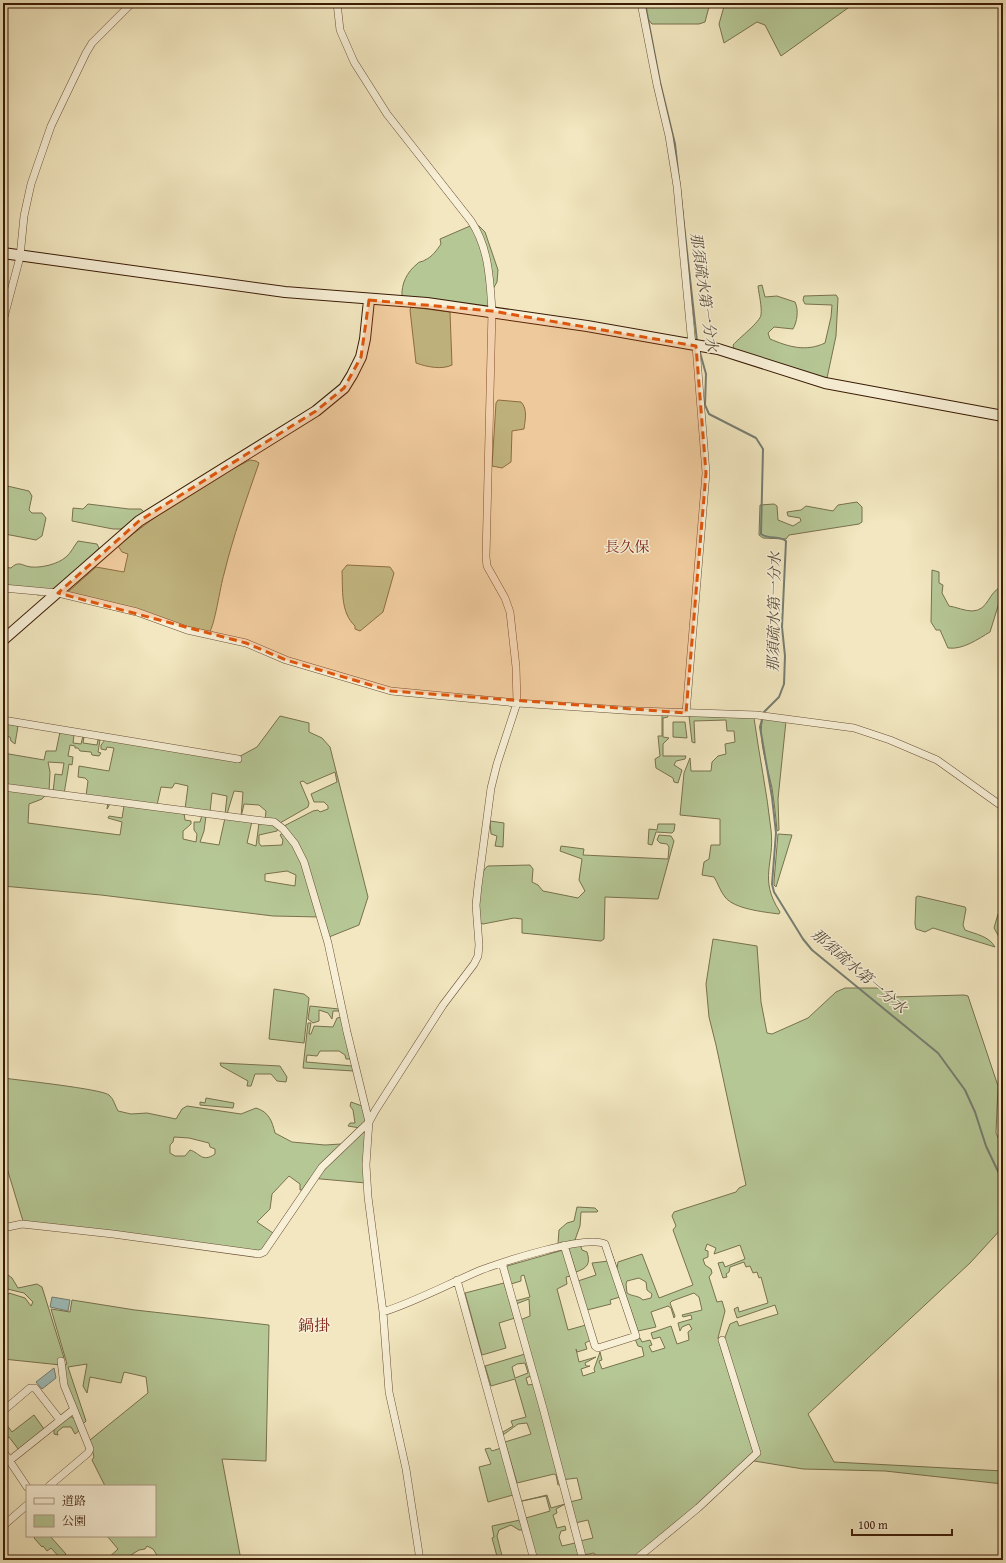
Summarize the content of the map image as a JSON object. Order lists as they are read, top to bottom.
{
  "districts": ["長久保", "鍋掛"],
  "water": ["那須疏水第一分水"],
  "legend": ["道路", "公園"],
  "scale_bar": "100 m"
}
